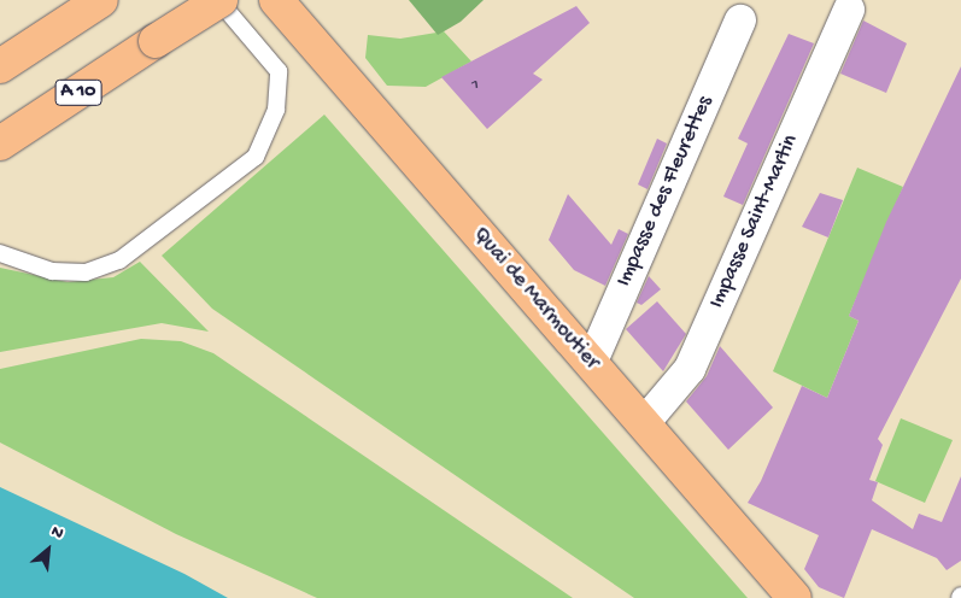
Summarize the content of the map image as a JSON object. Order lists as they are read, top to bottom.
{
  "streets": {
    "main road": ["A 10", "Quai de Marmoutier"],
    "street": ["Impasse des Fleurettes", "Impasse Saint-Martin"]
  },
  "crossings": [
    ["Impasse des Fleurettes", "Quai de Marmoutier"],
    ["Impasse Saint-Martin", "Quai de Marmoutier"]
  ],
  "house_numbers": ["1"],
  "north": "top right"
}
